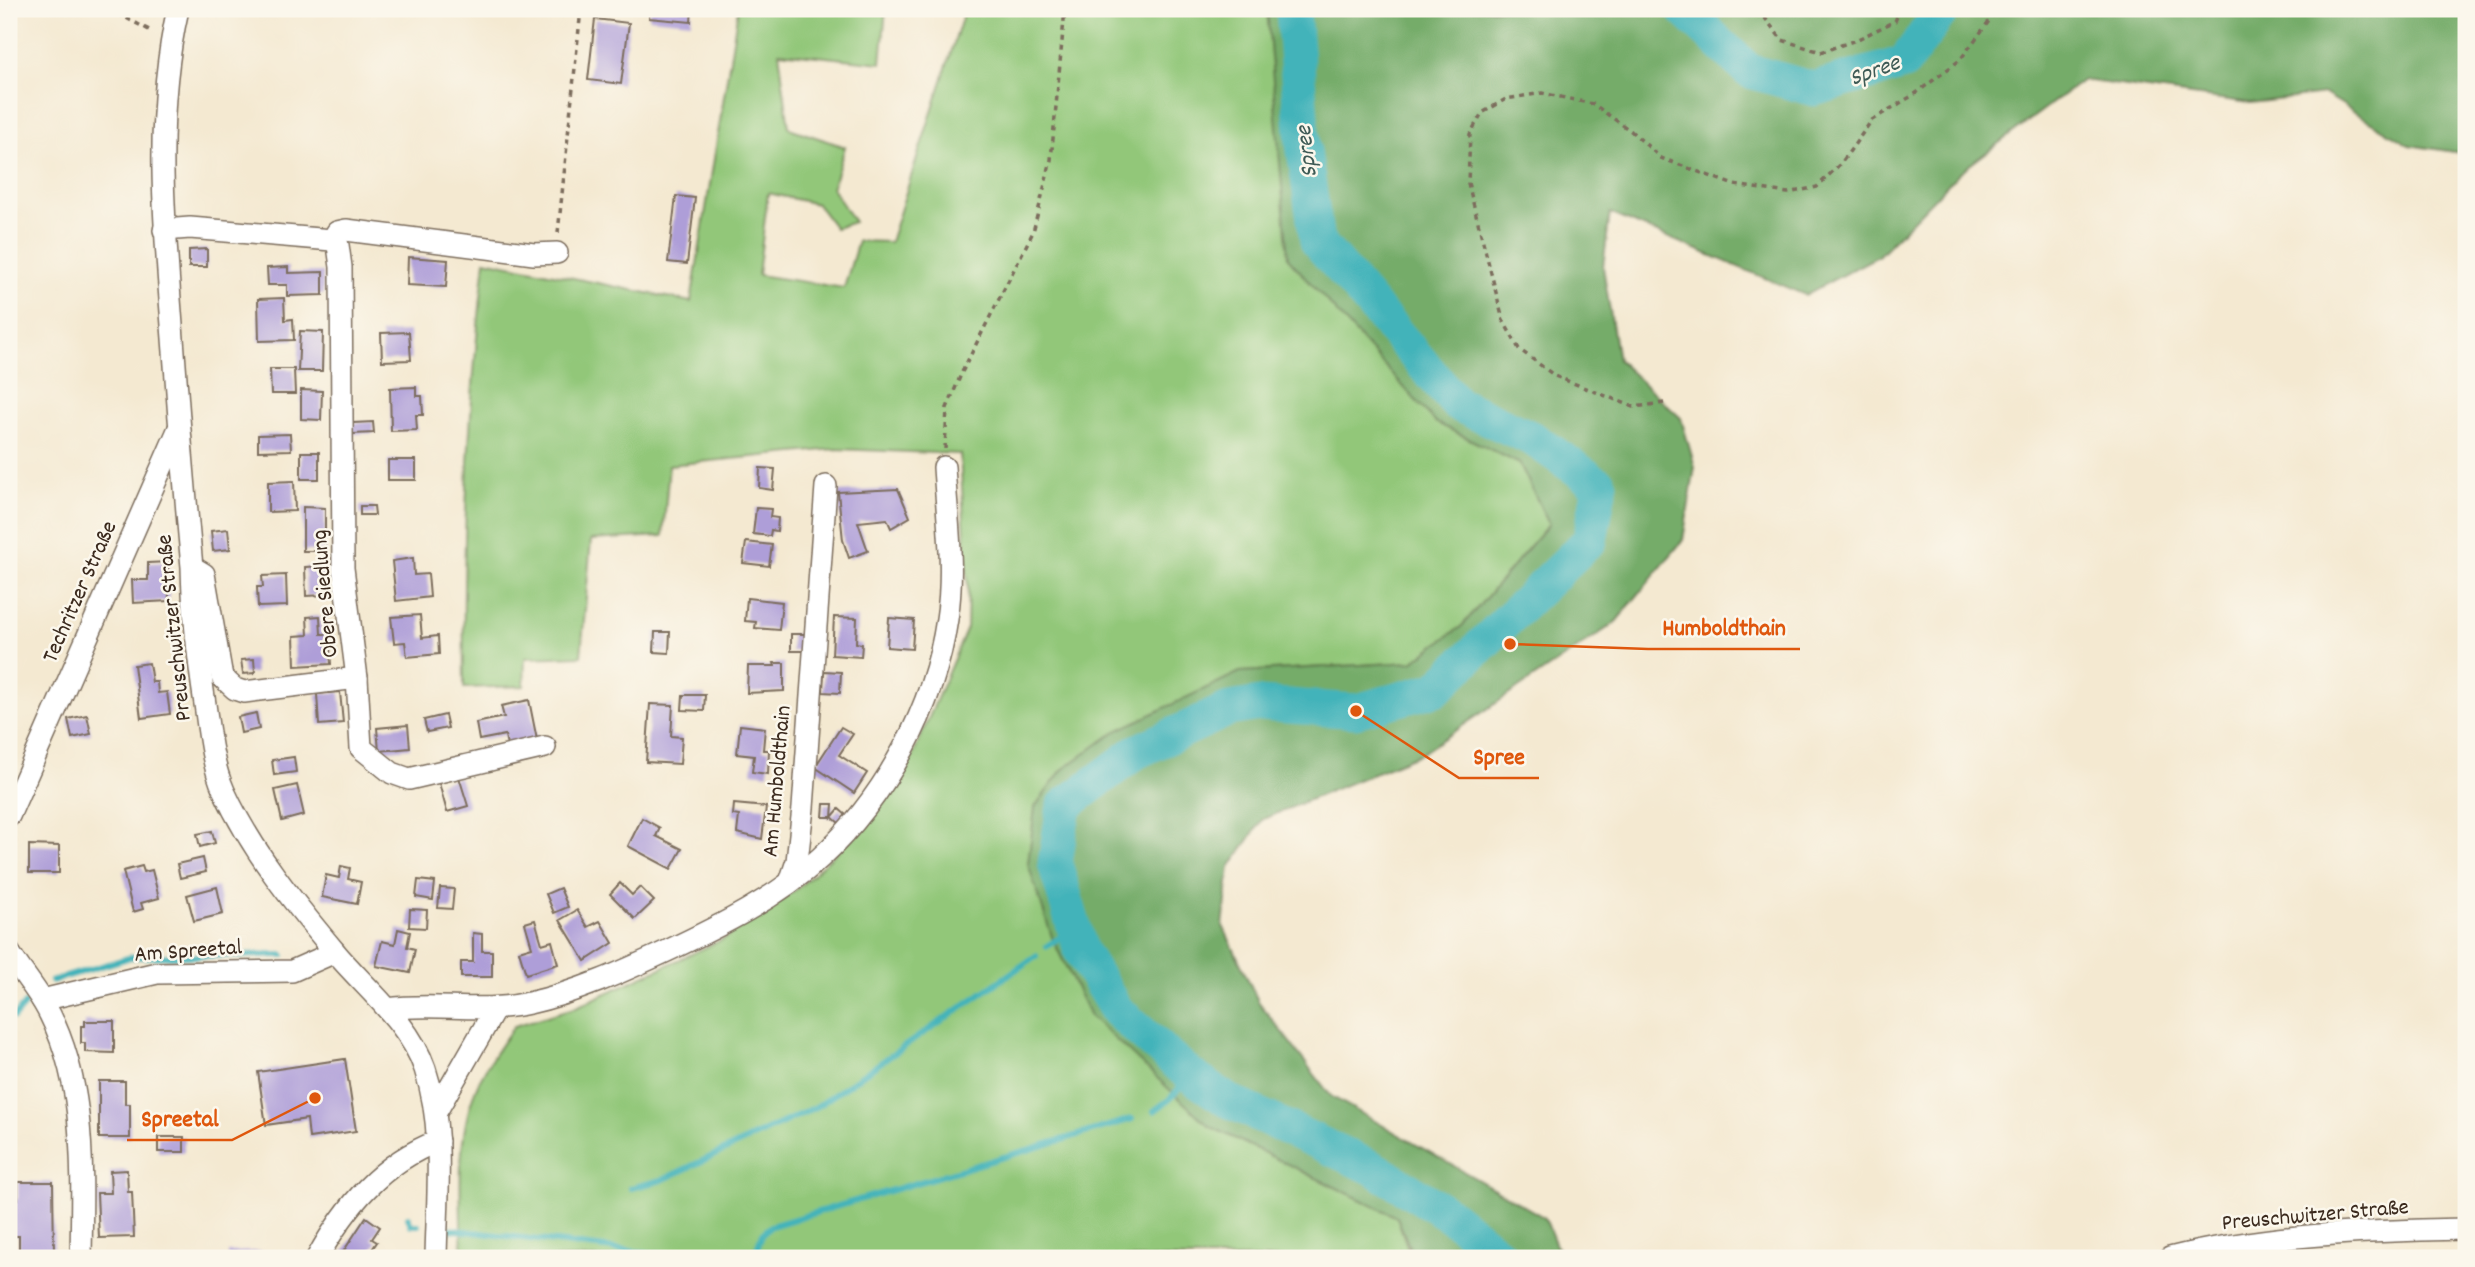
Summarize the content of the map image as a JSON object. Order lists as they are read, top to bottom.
{
  "streets": {
    "street": [
      "Techritzer Straße",
      "Obere Siedlung",
      "Preuschwitzer Straße",
      "Am Humboldthain",
      "Am Spreetal"
    ]
  },
  "crossings": [
    ["Techritzer Straße", "Preuschwitzer Straße"],
    ["Preuschwitzer Straße", "Am Humboldthain"],
    ["Preuschwitzer Straße", "Am Spreetal"]
  ],
  "water": ["Spree"],
  "places": ["Humboldthain", "Spree", "Spreetal"]
}
